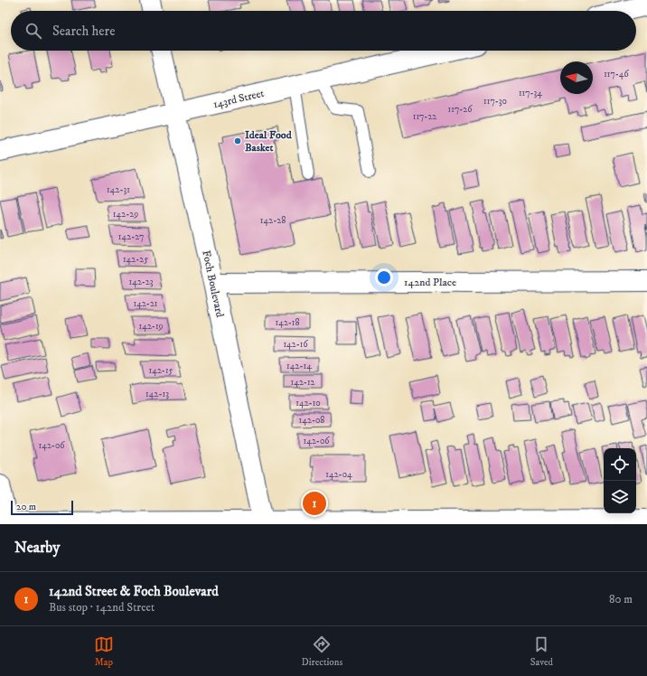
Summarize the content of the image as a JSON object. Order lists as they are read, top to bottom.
{
  "streets": {
    "street": ["143rd Street", "142nd Place", "Foch Boulevard"]
  },
  "crossings": [
    ["143rd Street", "Foch Boulevard"],
    ["142nd Place", "Foch Boulevard"]
  ],
  "places": ["Ideal Food Basket"],
  "house_numbers": [
    "117-46",
    "117-34",
    "117-30",
    "117-26",
    "117-22",
    "142-31",
    "142-29",
    "142-28",
    "142-27",
    "142-25",
    "142-23",
    "142-21",
    "142-18",
    "142-19",
    "142-16",
    "142-14",
    "142-15",
    "142-12",
    "142-13",
    "142-10",
    "142-08",
    "142-06",
    "142-06",
    "142-04"
  ],
  "scale_bar": "20 m",
  "north": "left",
  "page": {
    "search": "Search here",
    "pins": "1",
    "scale": "20 m",
    "heading": "Nearby",
    "list": [
      {
        "mark": "1",
        "name": "142nd Street & Foch Boulevard",
        "note": "Bus stop · 142nd Street",
        "value": "80 m"
      }
    ],
    "nav": ["Map", "Directions", "Saved"]
  }
}
